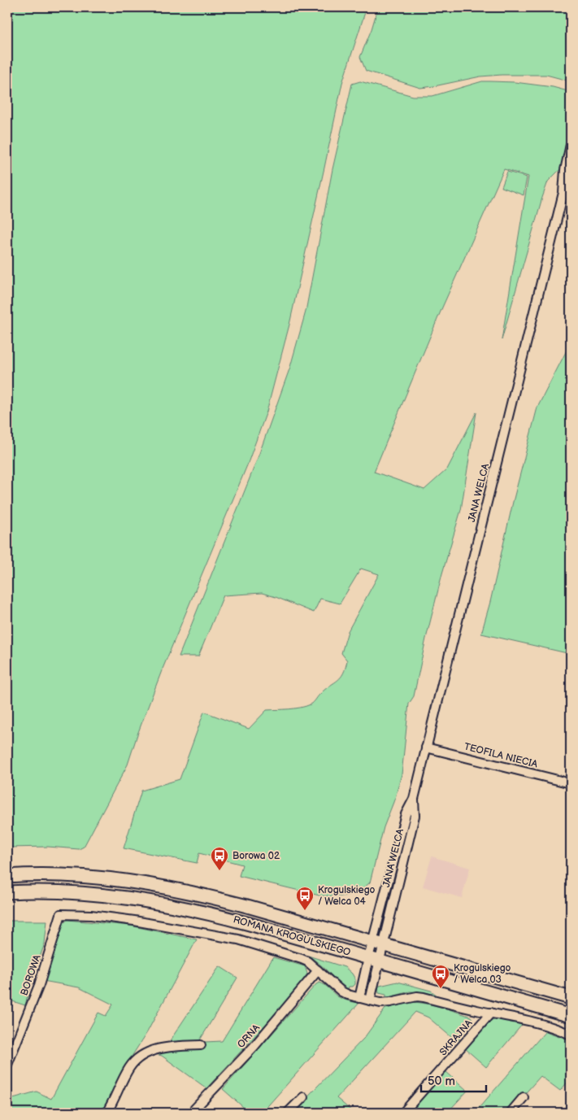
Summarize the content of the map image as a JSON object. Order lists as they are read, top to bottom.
{
  "streets": {
    "main road": ["ROMANA KROGULSKIEGO"],
    "street": [
      "JANA WELCA",
      "TEOFILA NIECIA",
      "BOROWA",
      "ORNA",
      "SKRAJNA"
    ]
  },
  "crossings": [
    ["JANA WELCA", "TEOFILA NIECIA"],
    ["JANA WELCA", "ROMANA KROGULSKIEGO"],
    ["BOROWA", "ORNA"]
  ],
  "places": {
    "bus stop": ["Borowa 02", "Krogulskiego / Welca 04", "Krogulskiego / Welca 03"]
  },
  "scale_bar": "50 m"
}
